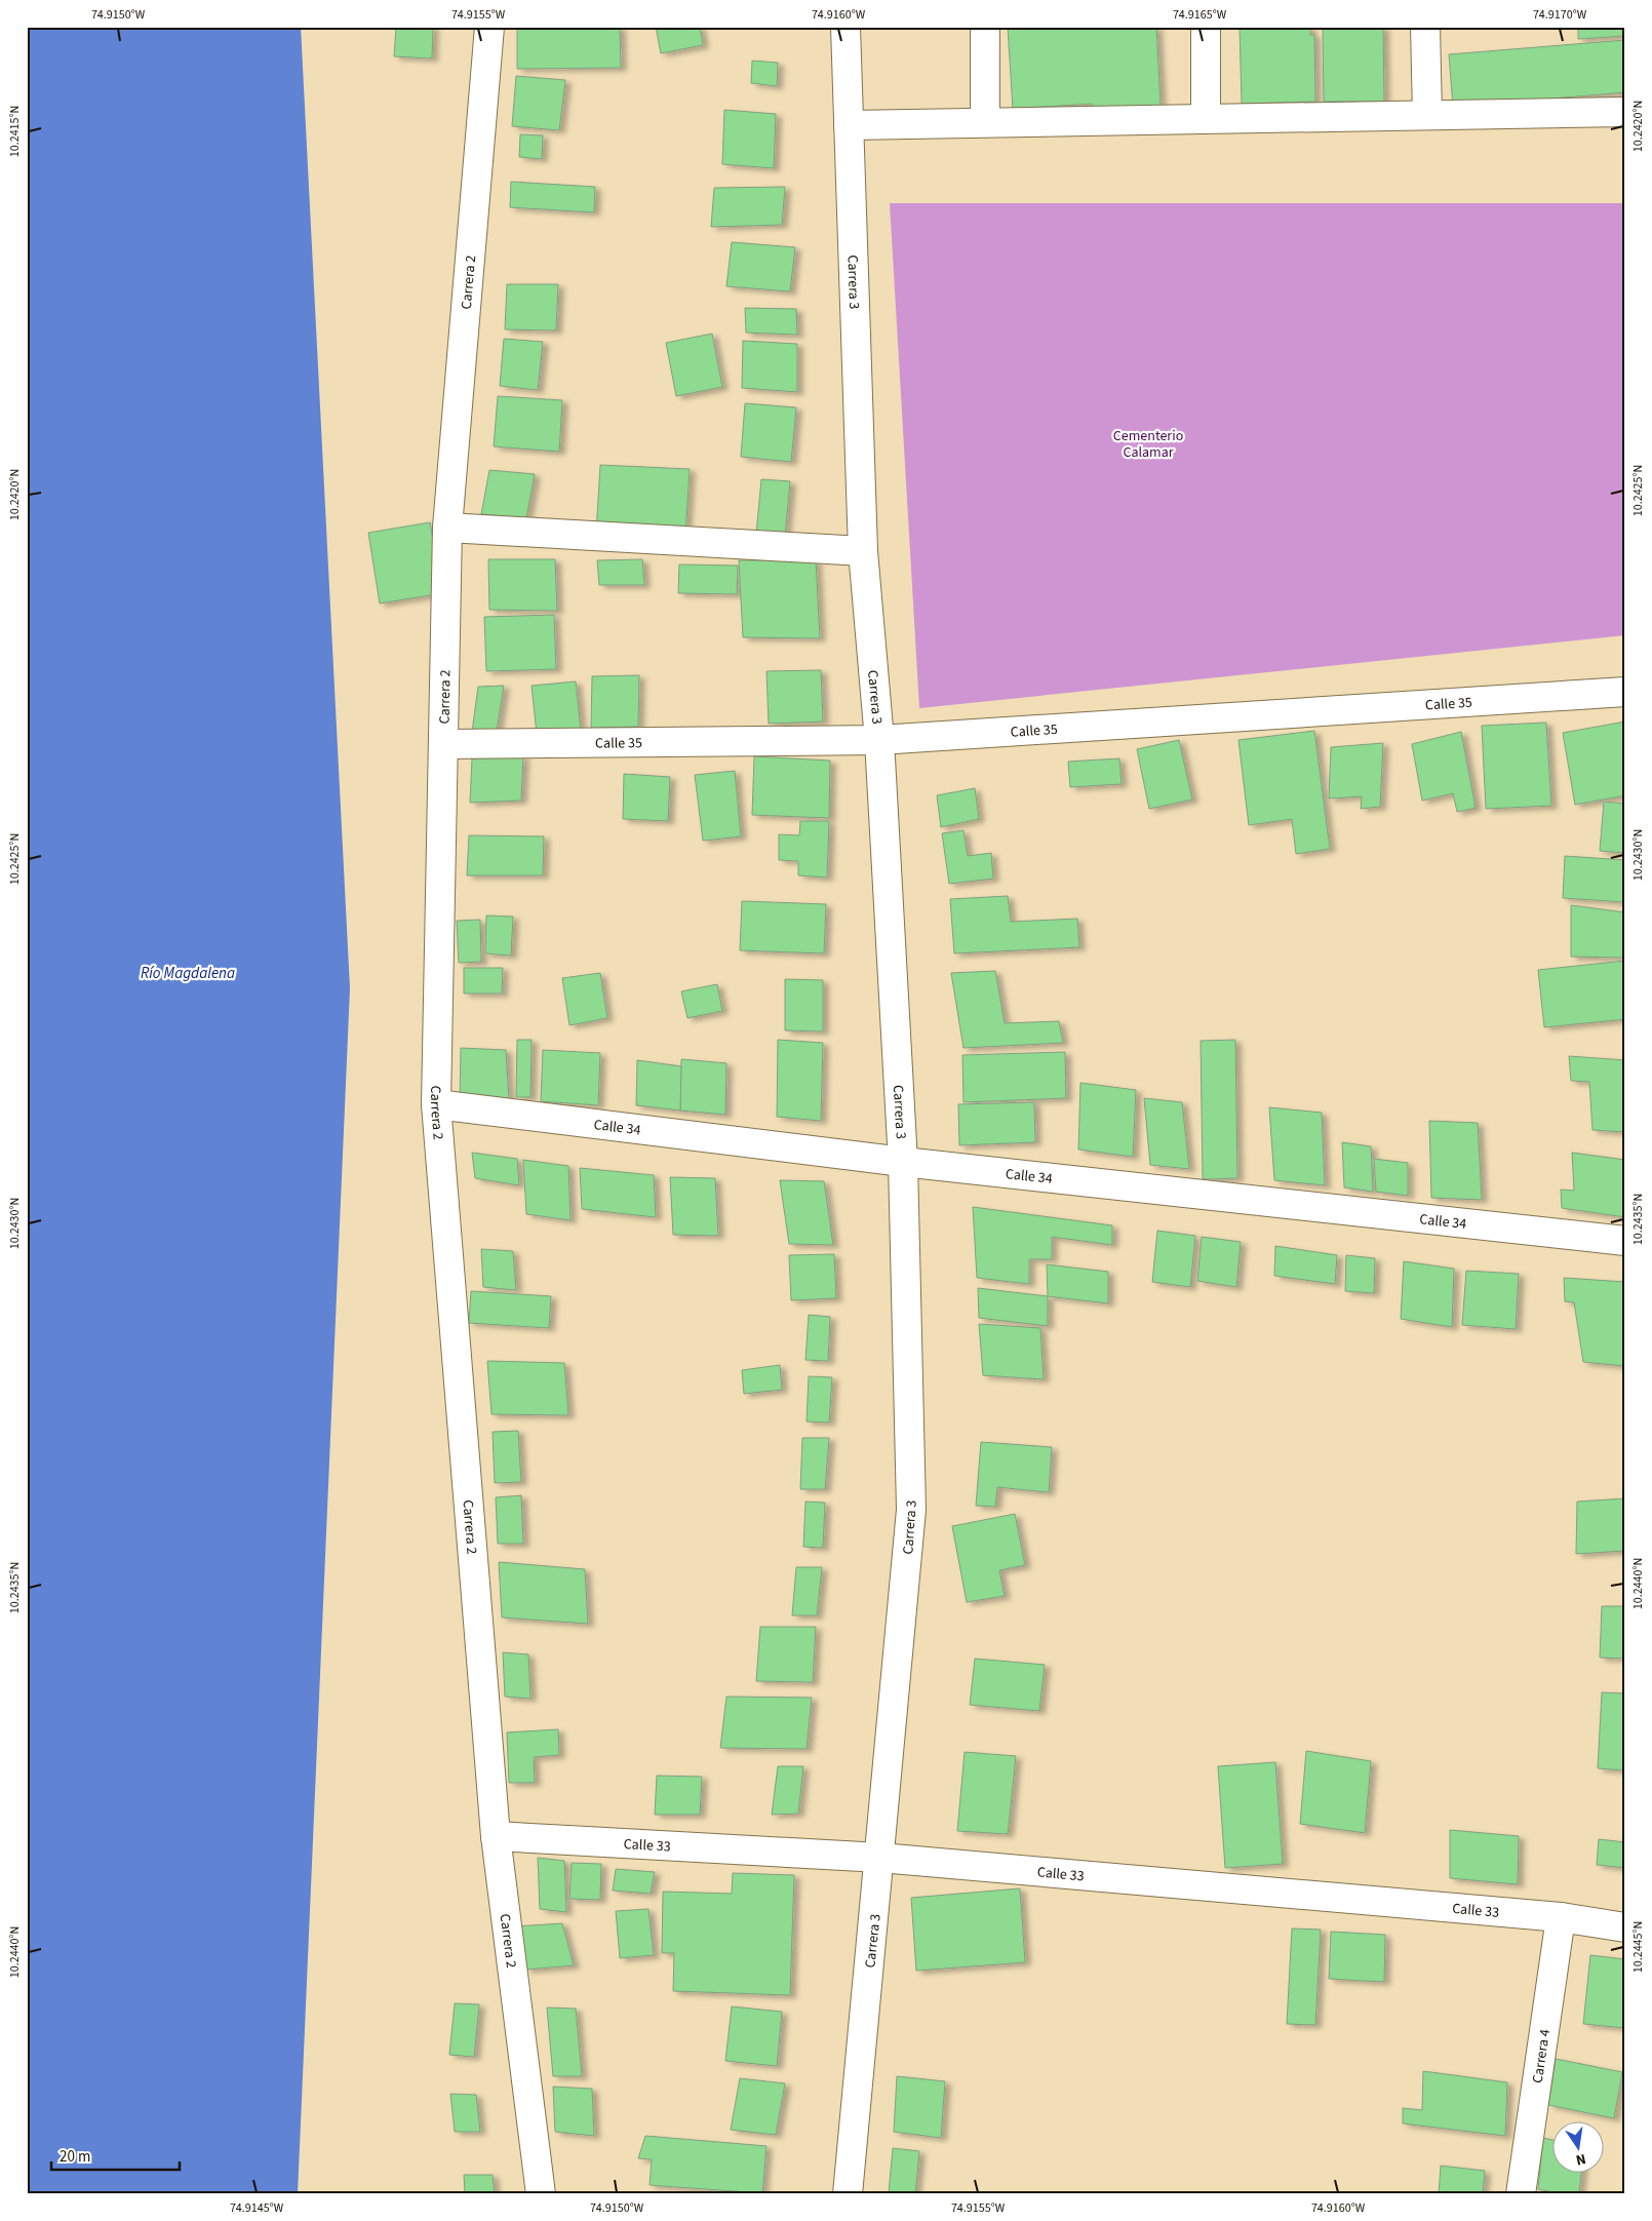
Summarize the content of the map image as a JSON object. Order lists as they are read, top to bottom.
{
  "streets": {
    "street": [
      "Carrera 3",
      "Carrera 2",
      "Calle 35",
      "Calle 34",
      "Calle 33",
      "Carrera 4"
    ]
  },
  "crossings": [
    ["Carrera 3", "Calle 35"],
    ["Carrera 3", "Calle 34"],
    ["Carrera 3", "Calle 33"],
    ["Carrera 2", "Calle 35"],
    ["Carrera 2", "Calle 34"],
    ["Carrera 2", "Calle 33"],
    ["Calle 33", "Carrera 4"]
  ],
  "water": ["Río Magdalena"],
  "parks": ["Cementerio Calamar"],
  "scale_bar": "20 m",
  "north": "bottom",
  "coordinates": [
    "74.9150°W",
    "74.9155°W",
    "74.9160°W",
    "74.9165°W",
    "74.9170°W",
    "10.2420°N",
    "10.2415°N",
    "10.2425°N",
    "10.2430°N",
    "10.2435°N",
    "10.2440°N",
    "10.2445°N",
    "74.9145°W"
  ]
}
